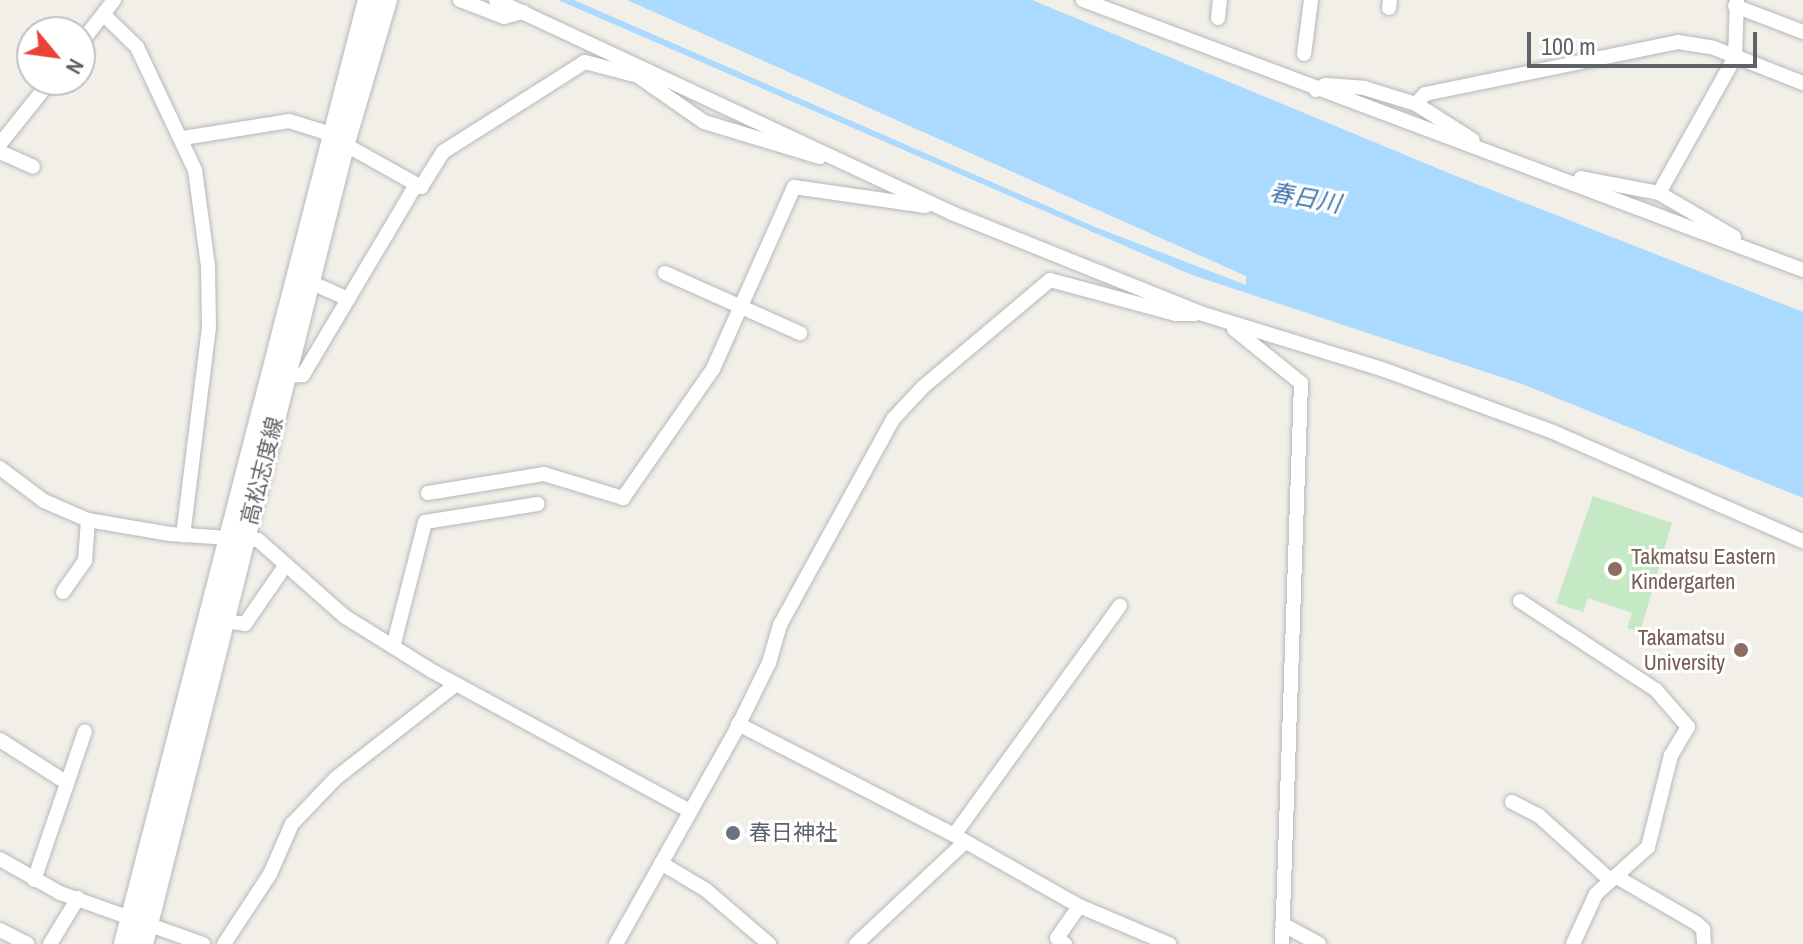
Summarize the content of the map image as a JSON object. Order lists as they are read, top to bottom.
{
  "streets": {
    "main road": ["高松志度線"]
  },
  "water": ["春日川"],
  "places": ["Takmatsu Eastern Kindergarten", "Takamatsu University", "春日神社"],
  "scale_bar": "100 m",
  "north": "bottom right"
}
